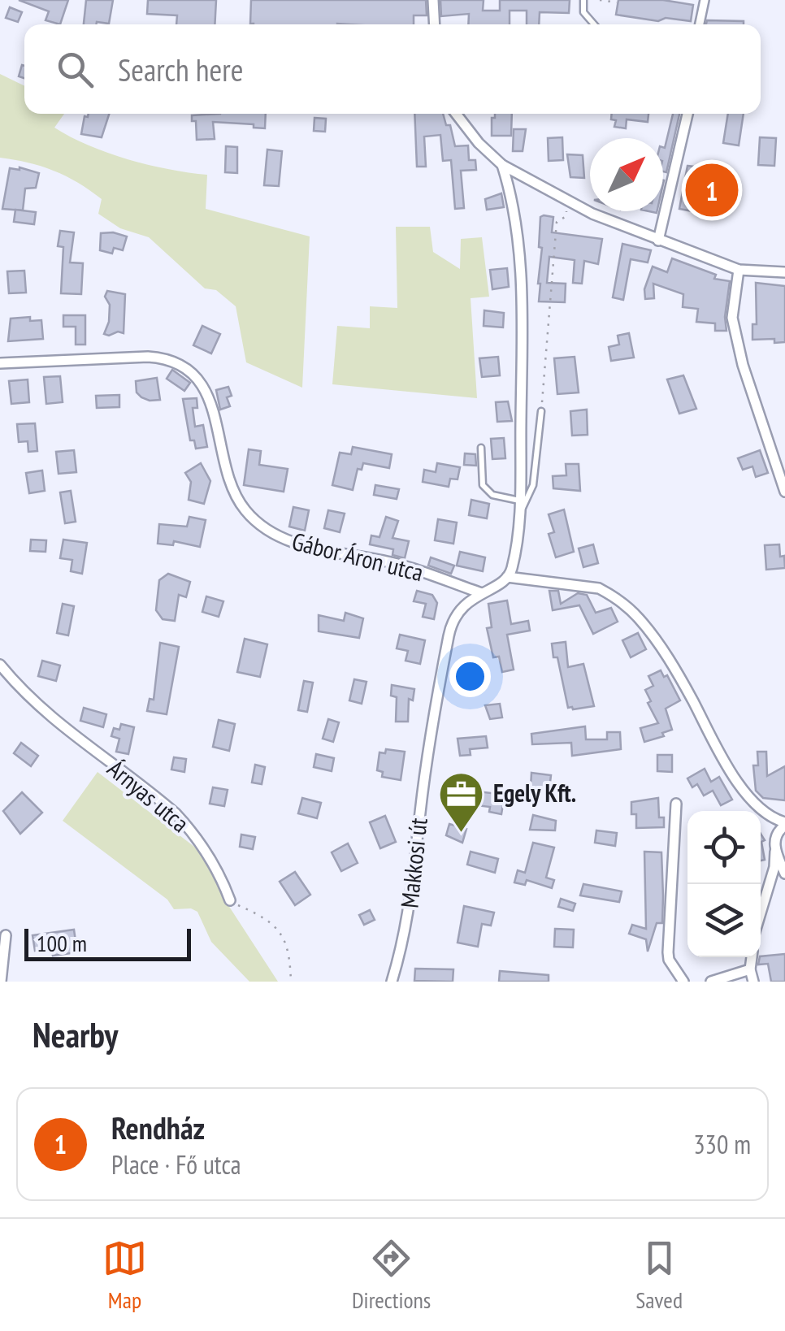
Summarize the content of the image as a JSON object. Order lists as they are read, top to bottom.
{
  "streets": {
    "street": ["Gábor Áron utca", "Árnyas utca", "Makkosi út"]
  },
  "crossings": [
    ["Gábor Áron utca", "Makkosi út"]
  ],
  "places": {
    "office": ["Egely Kft."]
  },
  "scale_bar": "100 m",
  "north": "top right",
  "page": {
    "search": "Search here",
    "pins": "1",
    "scale": "100 m",
    "heading": "Nearby",
    "list": [
      {
        "mark": "1",
        "name": "Rendház",
        "note": "Place · Fő utca",
        "value": "330 m"
      }
    ],
    "nav": ["Map", "Directions", "Saved"]
  }
}
